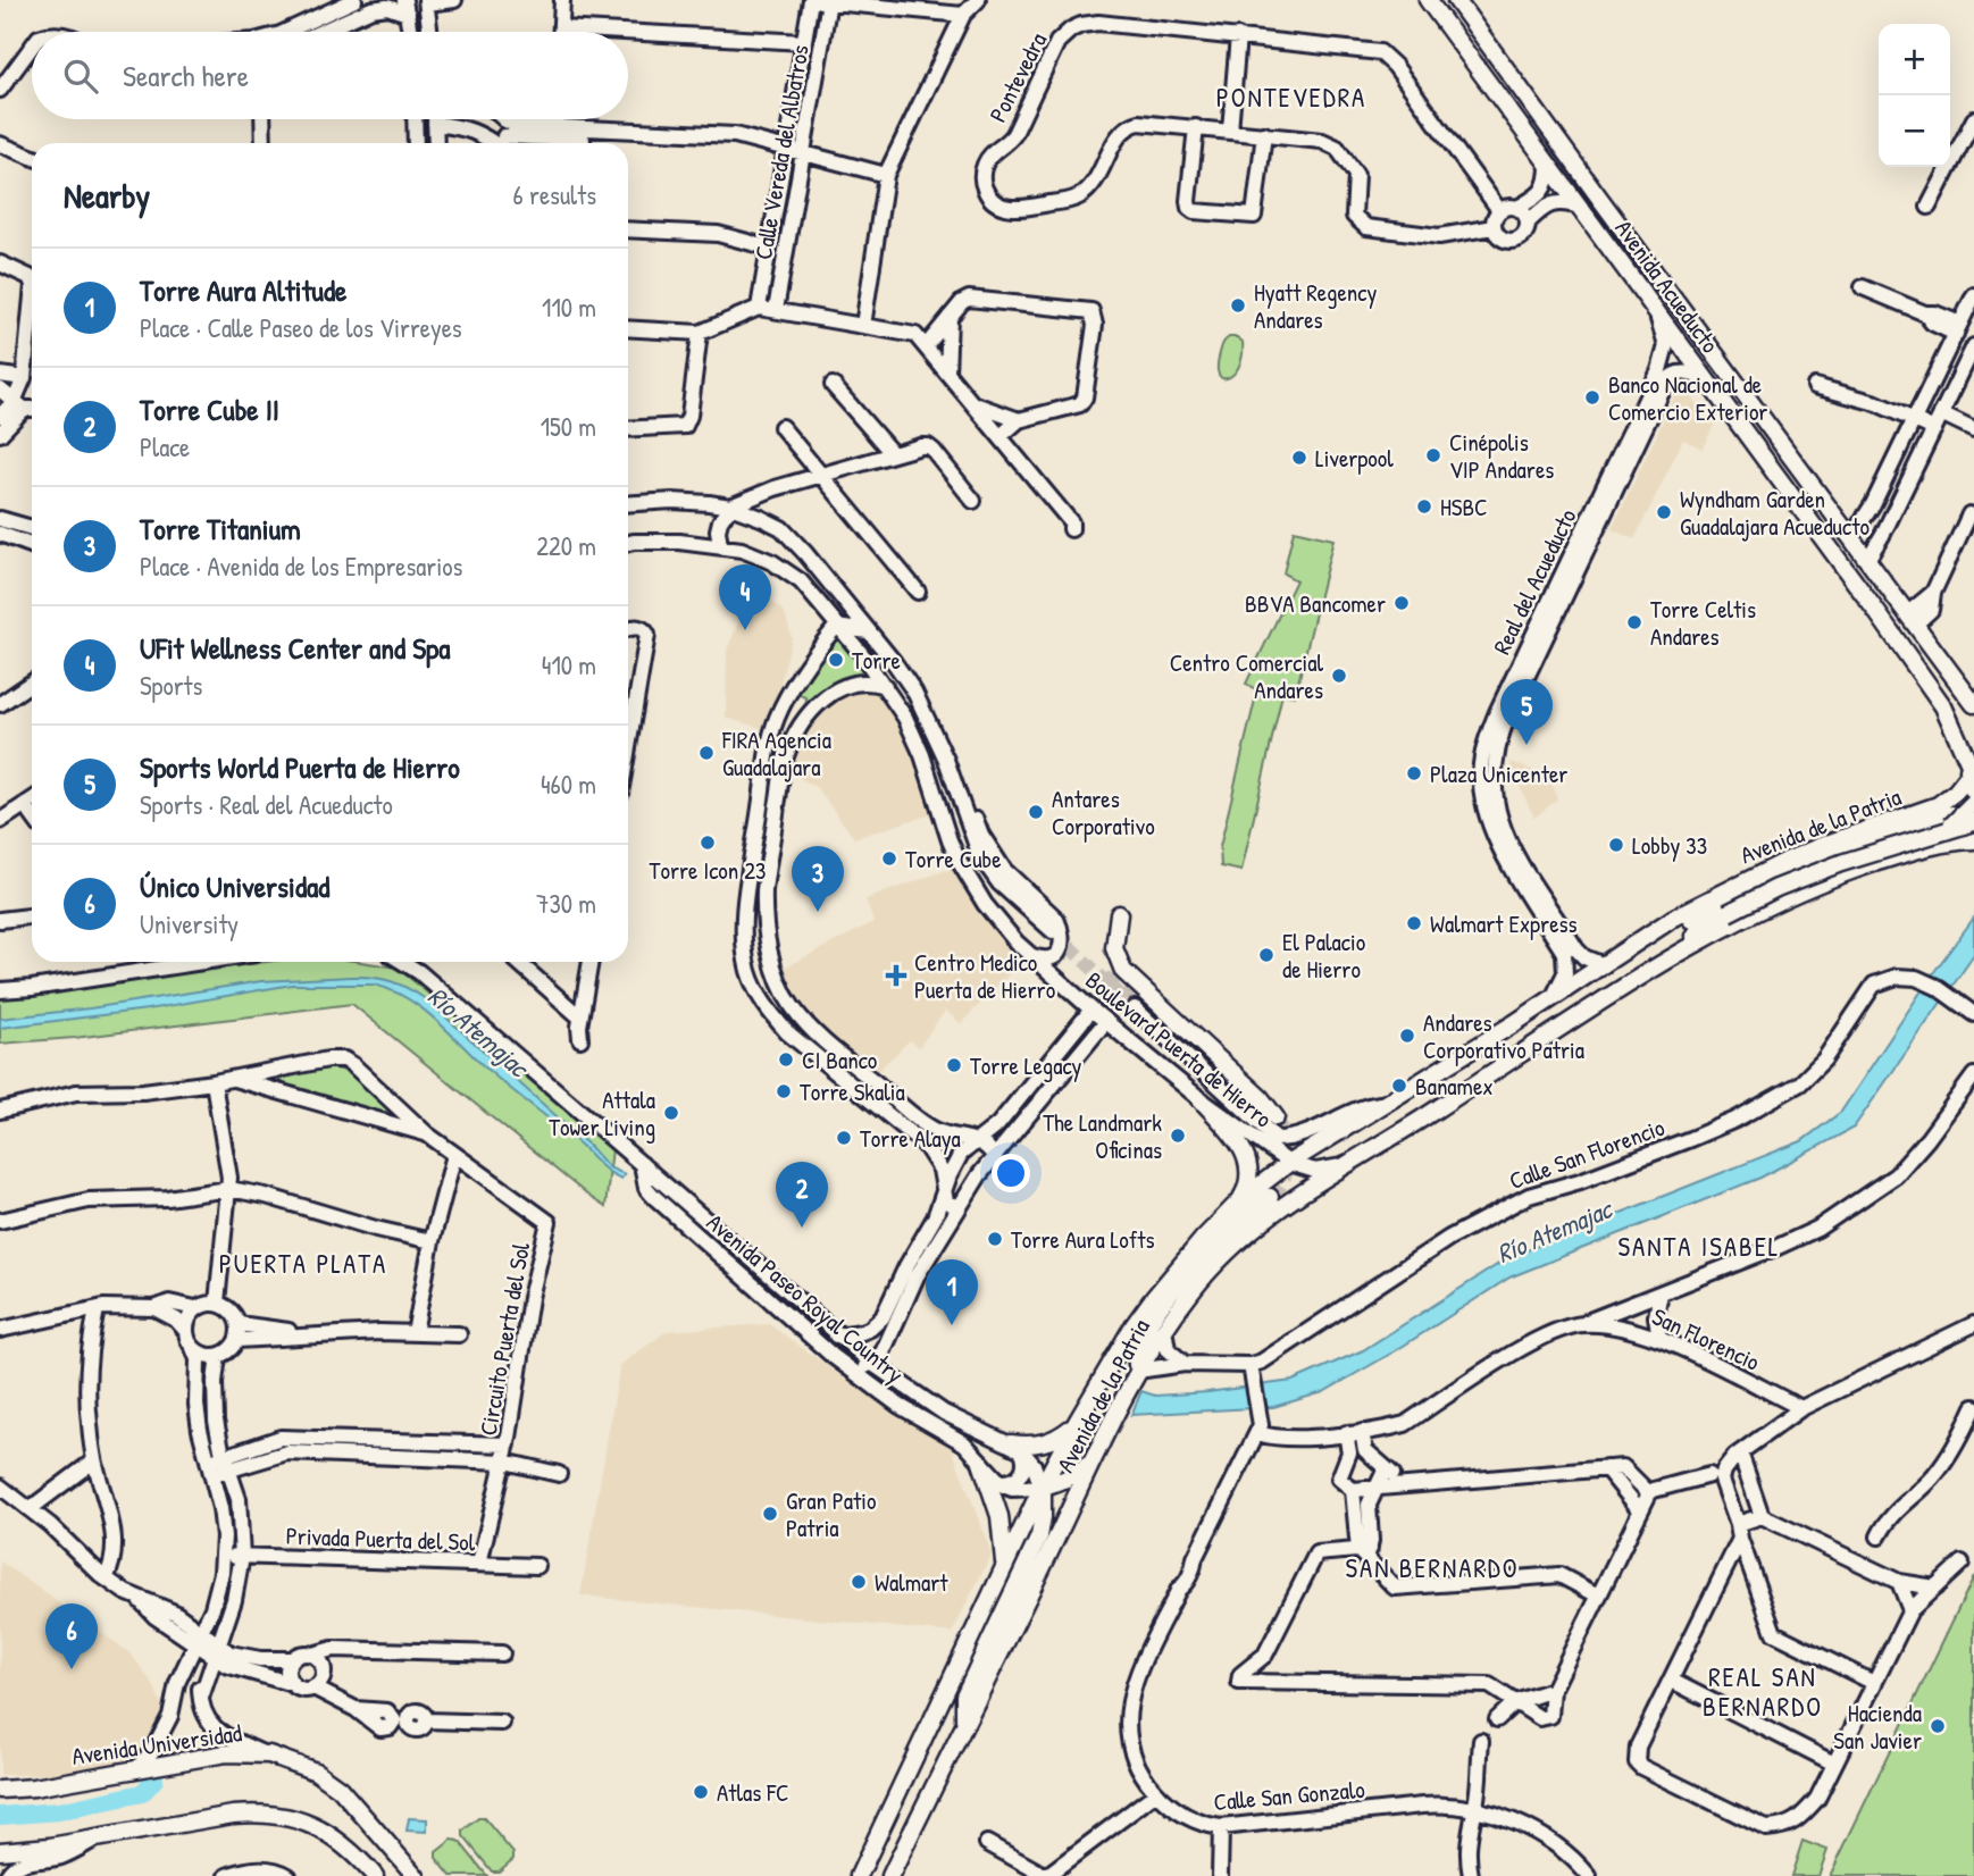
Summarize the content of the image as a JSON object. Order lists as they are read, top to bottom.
{
  "streets": {
    "main road": ["Avenida Acueducto", "Avenida de la Patria", "Avenida Universidad"],
    "street": [
      "Pontevedra",
      "Calle Vereda del Albatros",
      "Real del Acueducto",
      "Boulevard Puerta de Hierro",
      "Calle San Florencio",
      "Avenida Paseo Royal Country",
      "Circuito Puerta del Sol",
      "San Florencio",
      "Privada Puerta del Sol",
      "Calle San Gonzalo"
    ]
  },
  "crossings": [
    ["Avenida Acueducto", "Real del Acueducto"],
    ["Avenida Acueducto", "Avenida de la Patria"],
    ["Real del Acueducto", "Avenida de la Patria"],
    ["Avenida de la Patria", "Boulevard Puerta de Hierro"],
    ["Avenida de la Patria", "Calle San Florencio"],
    ["Circuito Puerta del Sol", "Privada Puerta del Sol"]
  ],
  "districts": [
    "PONTEVEDRA",
    "SANTA ISABEL",
    "PUERTA PLATA",
    "SAN BERNARDO",
    "REAL SAN BERNARDO"
  ],
  "water": ["Río Atemajac"],
  "places": {
    "other": [
      "Hyatt Regency Andares",
      "Banco Nacional de Comercio Exterior",
      "Cinépolis VIP Andares",
      "Liverpool",
      "HSBC",
      "Wyndham Garden Guadalajara Acueducto",
      "BBVA Bancomer",
      "Torre Celtis Andares",
      "Torre",
      "Centro Comercial Andares",
      "FIRA Agencia Guadalajara",
      "Plaza Unicenter",
      "Antares Corporativo",
      "Torre Icon 23",
      "Lobby 33",
      "Torre Cube",
      "Walmart Express",
      "El Palacio de Hierro",
      "Andares Corporativo Patria",
      "CI Banco",
      "Torre Legacy",
      "Banamex",
      "Torre Skalia",
      "Attala Tower Living",
      "The Landmark Oficinas",
      "Torre Alaya",
      "Torre Aura Lofts",
      "Gran Patio Patria",
      "Walmart",
      "Hacienda San Javier",
      "Atlas FC"
    ],
    "health": ["Centro Medico Puerta de Hierro"]
  },
  "page": {
    "map_buttons": ["+", "−"],
    "search": "Search here",
    "heading": ["Nearby", "6 results"],
    "list": [
      {
        "mark": "1",
        "name": "Torre Aura Altitude",
        "note": "Place · Calle Paseo de los Virreyes",
        "value": "110 m"
      },
      {
        "mark": "2",
        "name": "Torre Cube II",
        "note": "Place",
        "value": "150 m"
      },
      {
        "mark": "3",
        "name": "Torre Titanium",
        "note": "Place · Avenida de los Empresarios",
        "value": "220 m"
      },
      {
        "mark": "4",
        "name": "UFit Wellness Center and Spa",
        "note": "Sports",
        "value": "410 m"
      },
      {
        "mark": "5",
        "name": "Sports World Puerta de Hierro",
        "note": "Sports · Real del Acueducto",
        "value": "460 m"
      },
      {
        "mark": "6",
        "name": "Único Universidad",
        "note": "University",
        "value": "730 m"
      }
    ],
    "pins": [
      "4",
      "5",
      "3",
      "2",
      "1",
      "6"
    ]
  }
}
